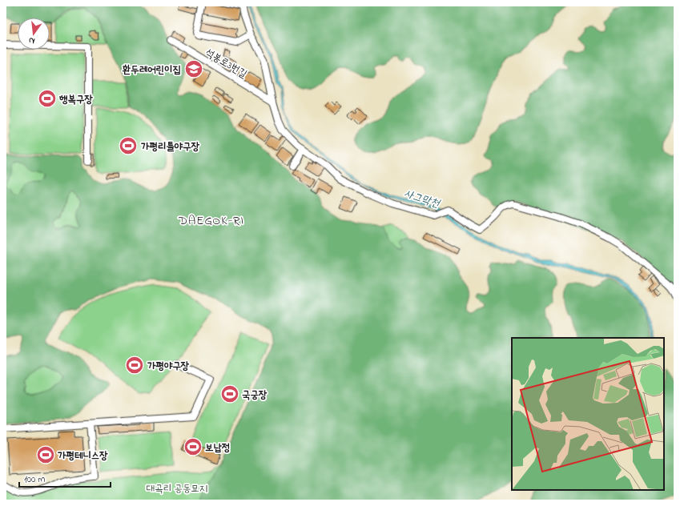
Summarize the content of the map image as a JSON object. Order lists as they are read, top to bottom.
{
  "streets": {
    "street": ["석봉로3번길"]
  },
  "districts": ["DAEGOK-RI"],
  "water": ["사그막천"],
  "parks": ["대곡리 공동묘지"],
  "places": {
    "school or university": ["환두레어린이집"],
    "sports": [
      "행복구장",
      "가평리틀야구장",
      "가평야구장",
      "국궁장",
      "보납정",
      "가평테니스장"
    ]
  },
  "scale_bar": "100 m",
  "north": "bottom"
}
